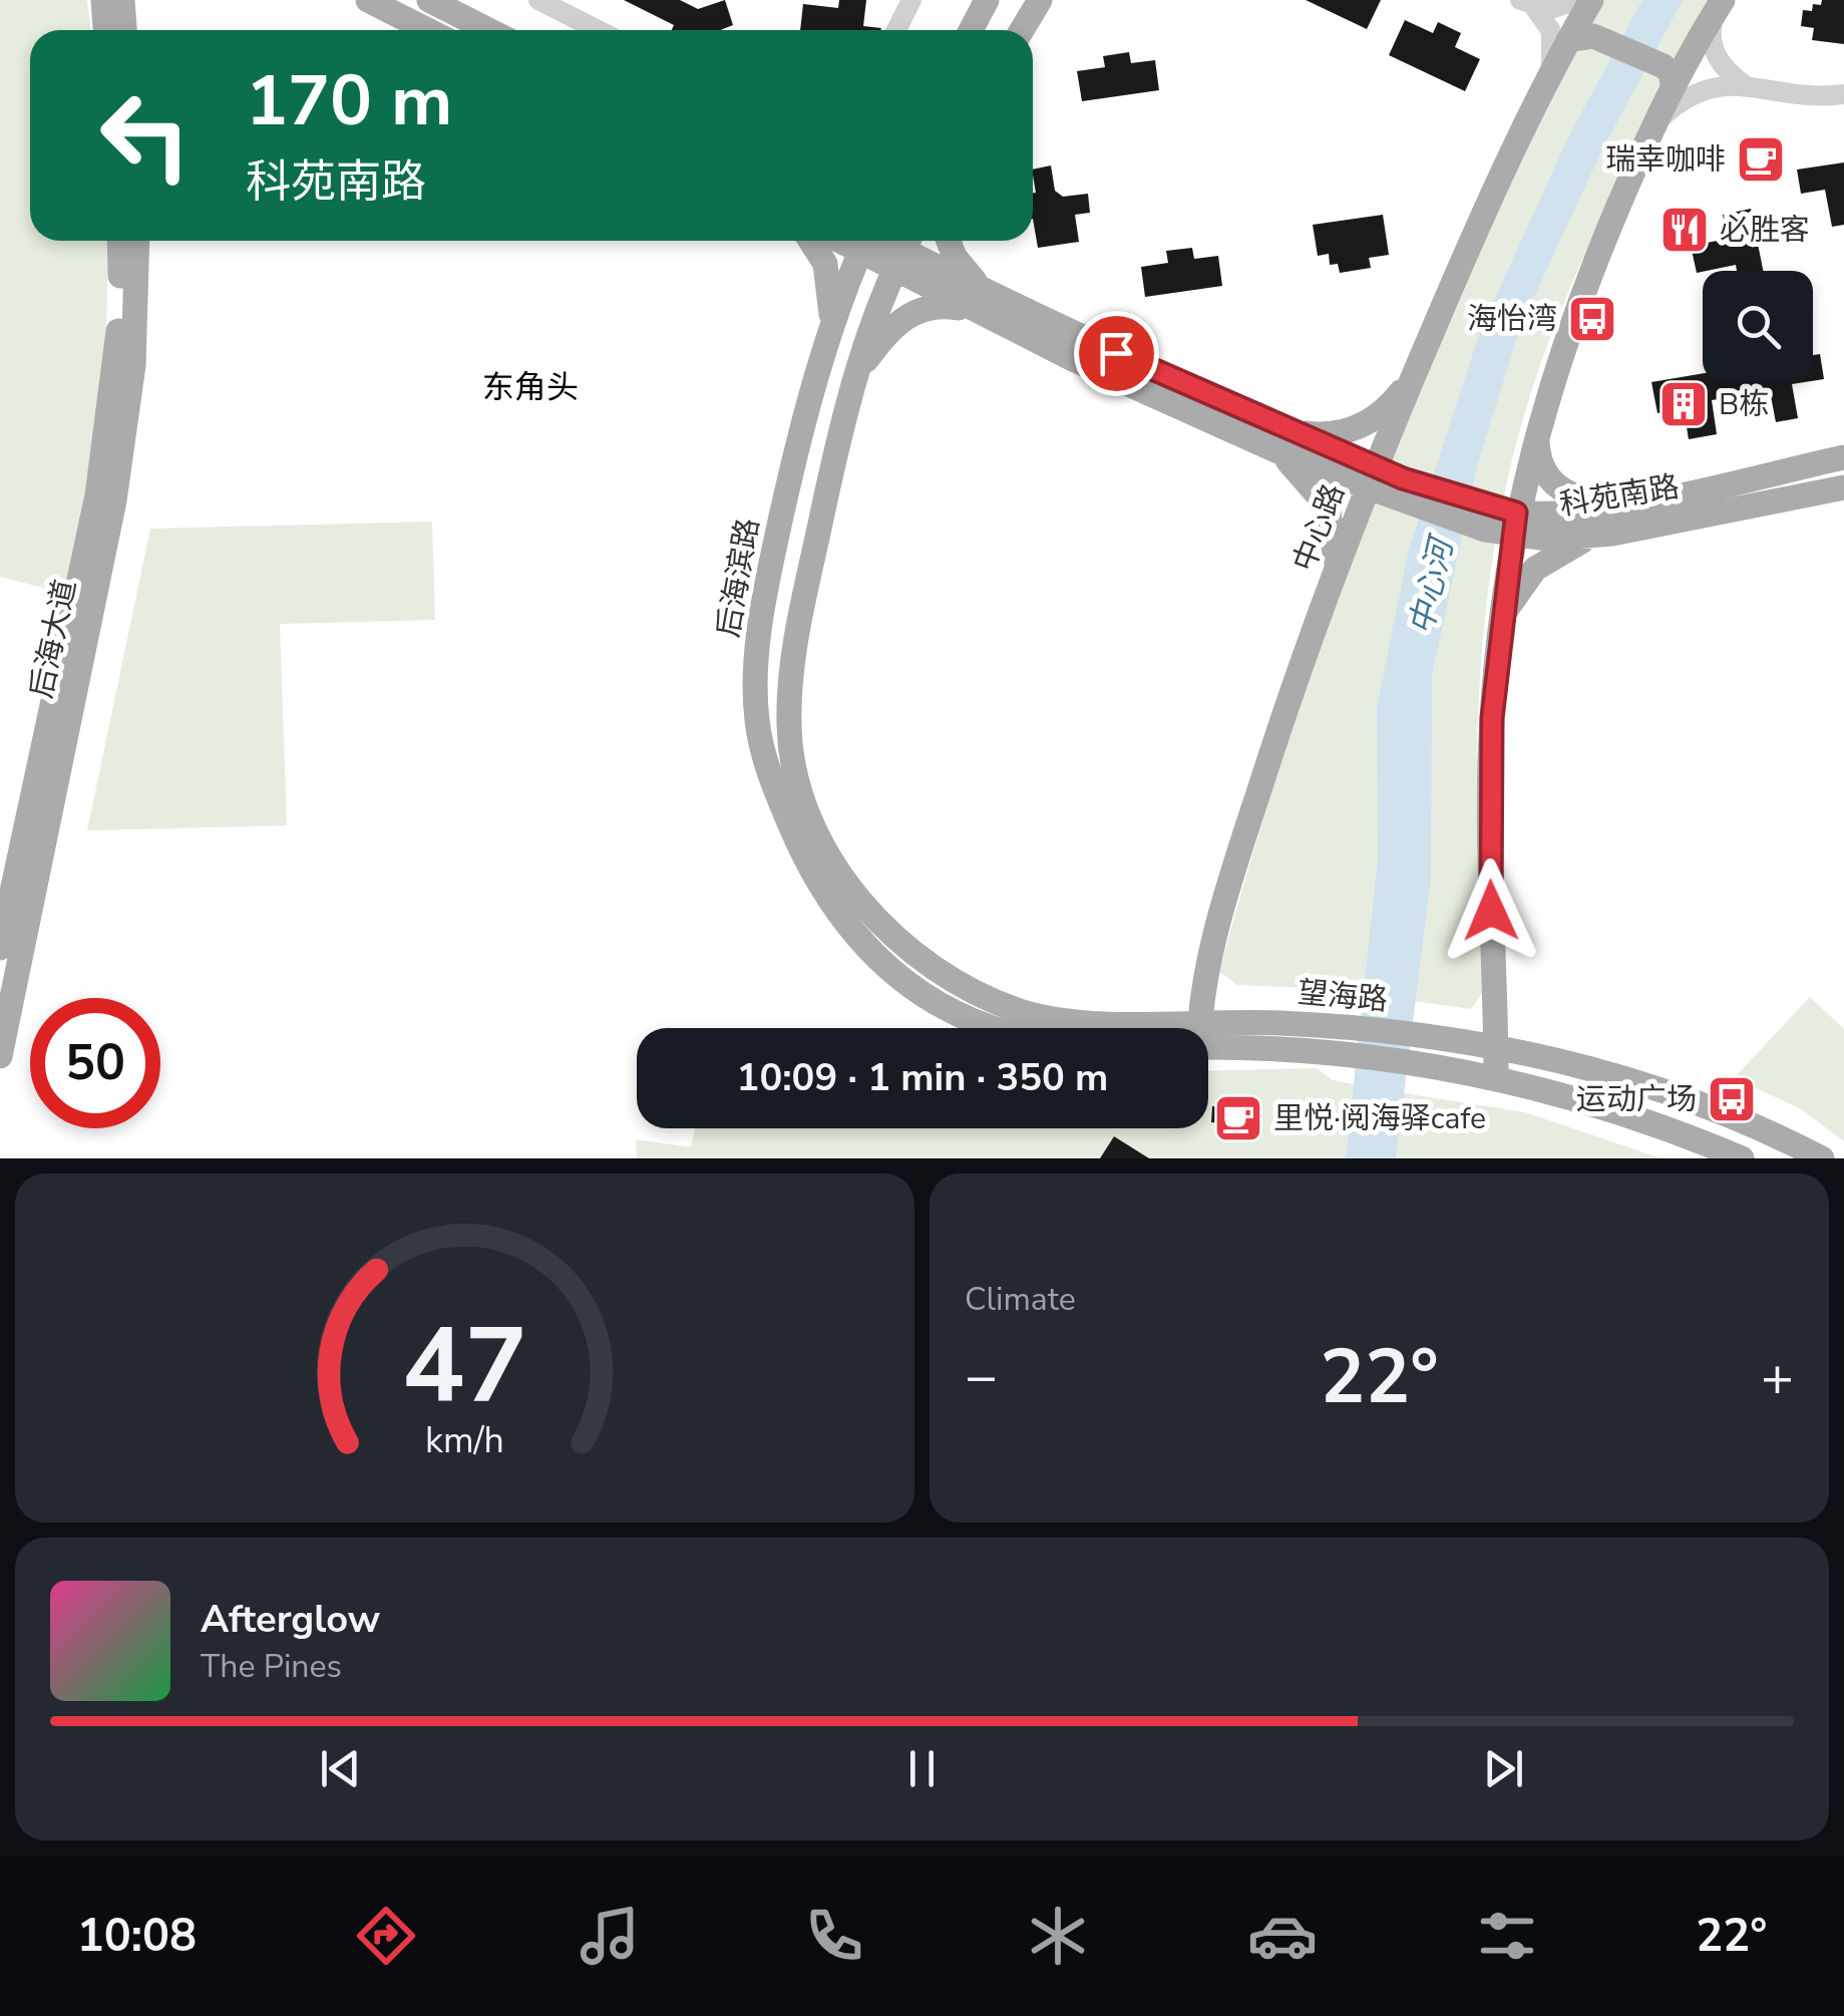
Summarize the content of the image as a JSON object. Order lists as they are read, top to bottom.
{
  "streets": {
    "main road": [
      "科苑南路",
      "中心路",
      "后海滨路",
      "后海大道",
      "望海路"
    ]
  },
  "crossings": [
    ["科苑南路", "中心路"],
    ["中心路", "望海路"],
    ["后海滨路", "望海路"]
  ],
  "districts": ["东角头"],
  "water": ["中心河"],
  "places": {
    "cafe": ["瑞幸咖啡", "里悦·阅海驿cafe"],
    "restaurant": ["必胜客"],
    "bus stop": ["海怡湾", "运动广场"],
    "building": ["B栋"]
  },
  "page": {
    "turn": ["170 m", "科苑南路"],
    "limit": "50",
    "trip": "10:09 · 1 min · 350 m",
    "tile": "Climate",
    "heat": ["−", "22°", "+"],
    "song": ["Afterglow", "The Pines"],
    "tabs": ["10:08", "22°"],
    "gauge": ["47", "km/h"]
  }
}
